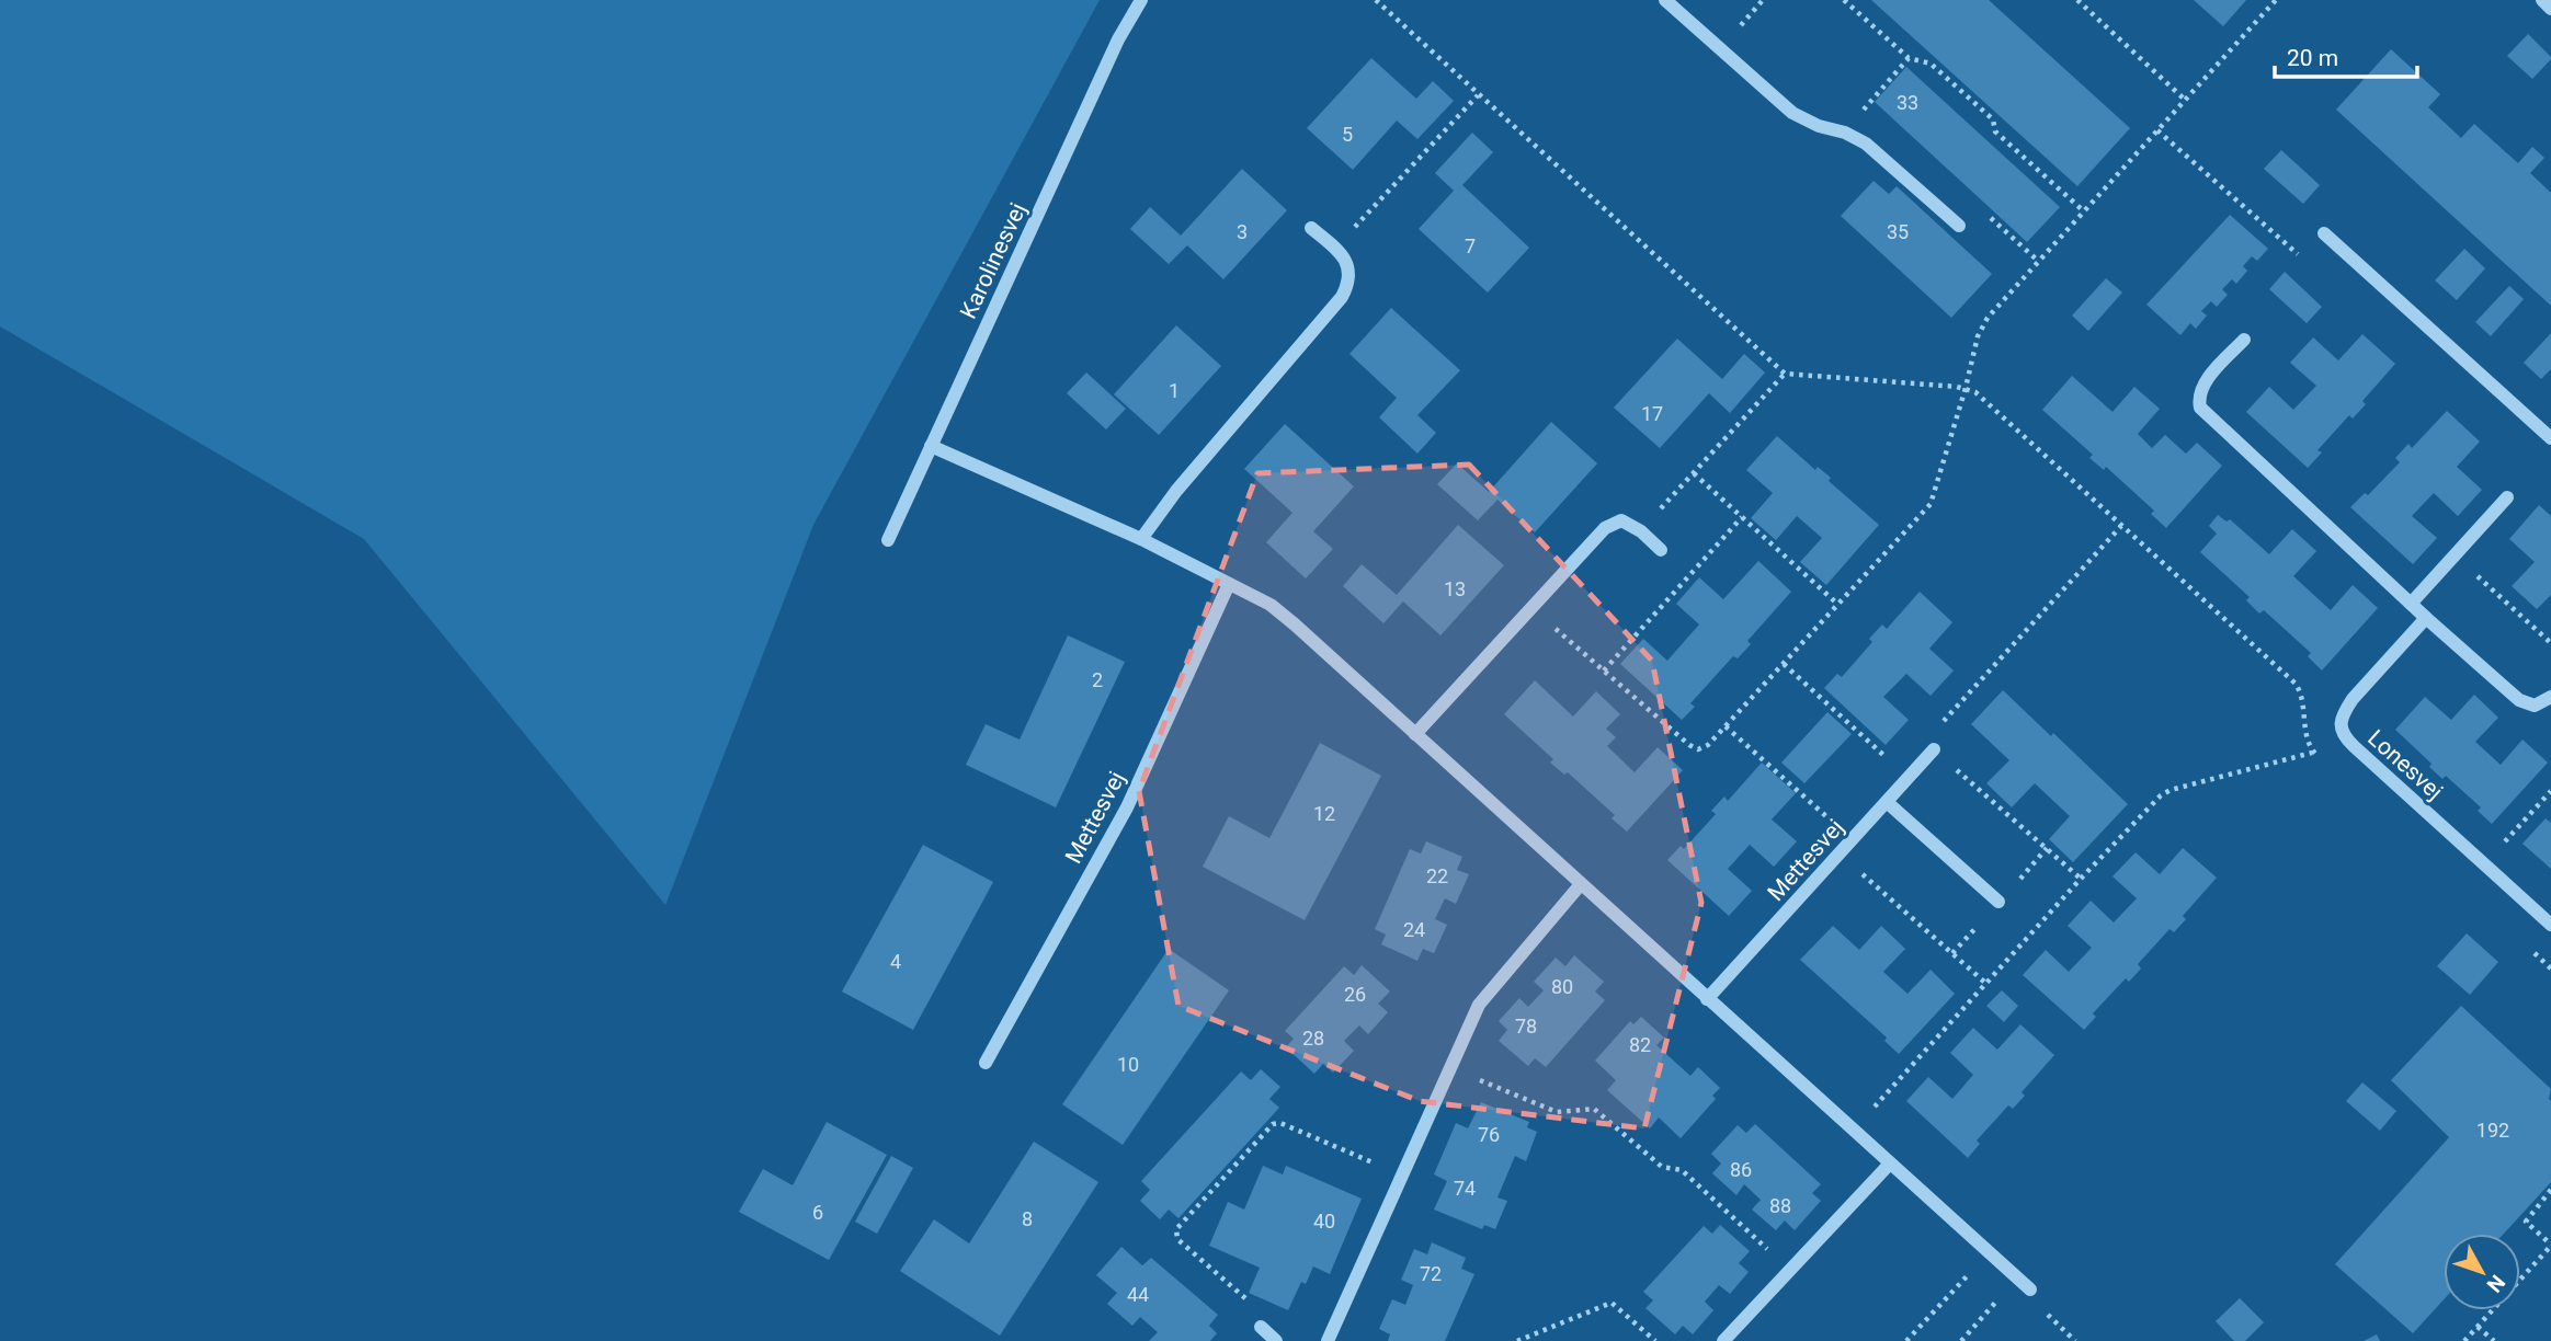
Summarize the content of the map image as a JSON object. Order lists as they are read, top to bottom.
{
  "streets": {
    "street": ["Karolinesvej", "Lonesvej", "Mettesvej"]
  },
  "house_numbers": [
    "33",
    "5",
    "3",
    "35",
    "7",
    "1",
    "17",
    "13",
    "2",
    "12",
    "22",
    "24",
    "4",
    "80",
    "26",
    "78",
    "28",
    "82",
    "10",
    "192",
    "76",
    "86",
    "74",
    "88",
    "6",
    "8",
    "40",
    "72",
    "44"
  ],
  "scale_bar": "20 m",
  "north": "bottom right"
}
